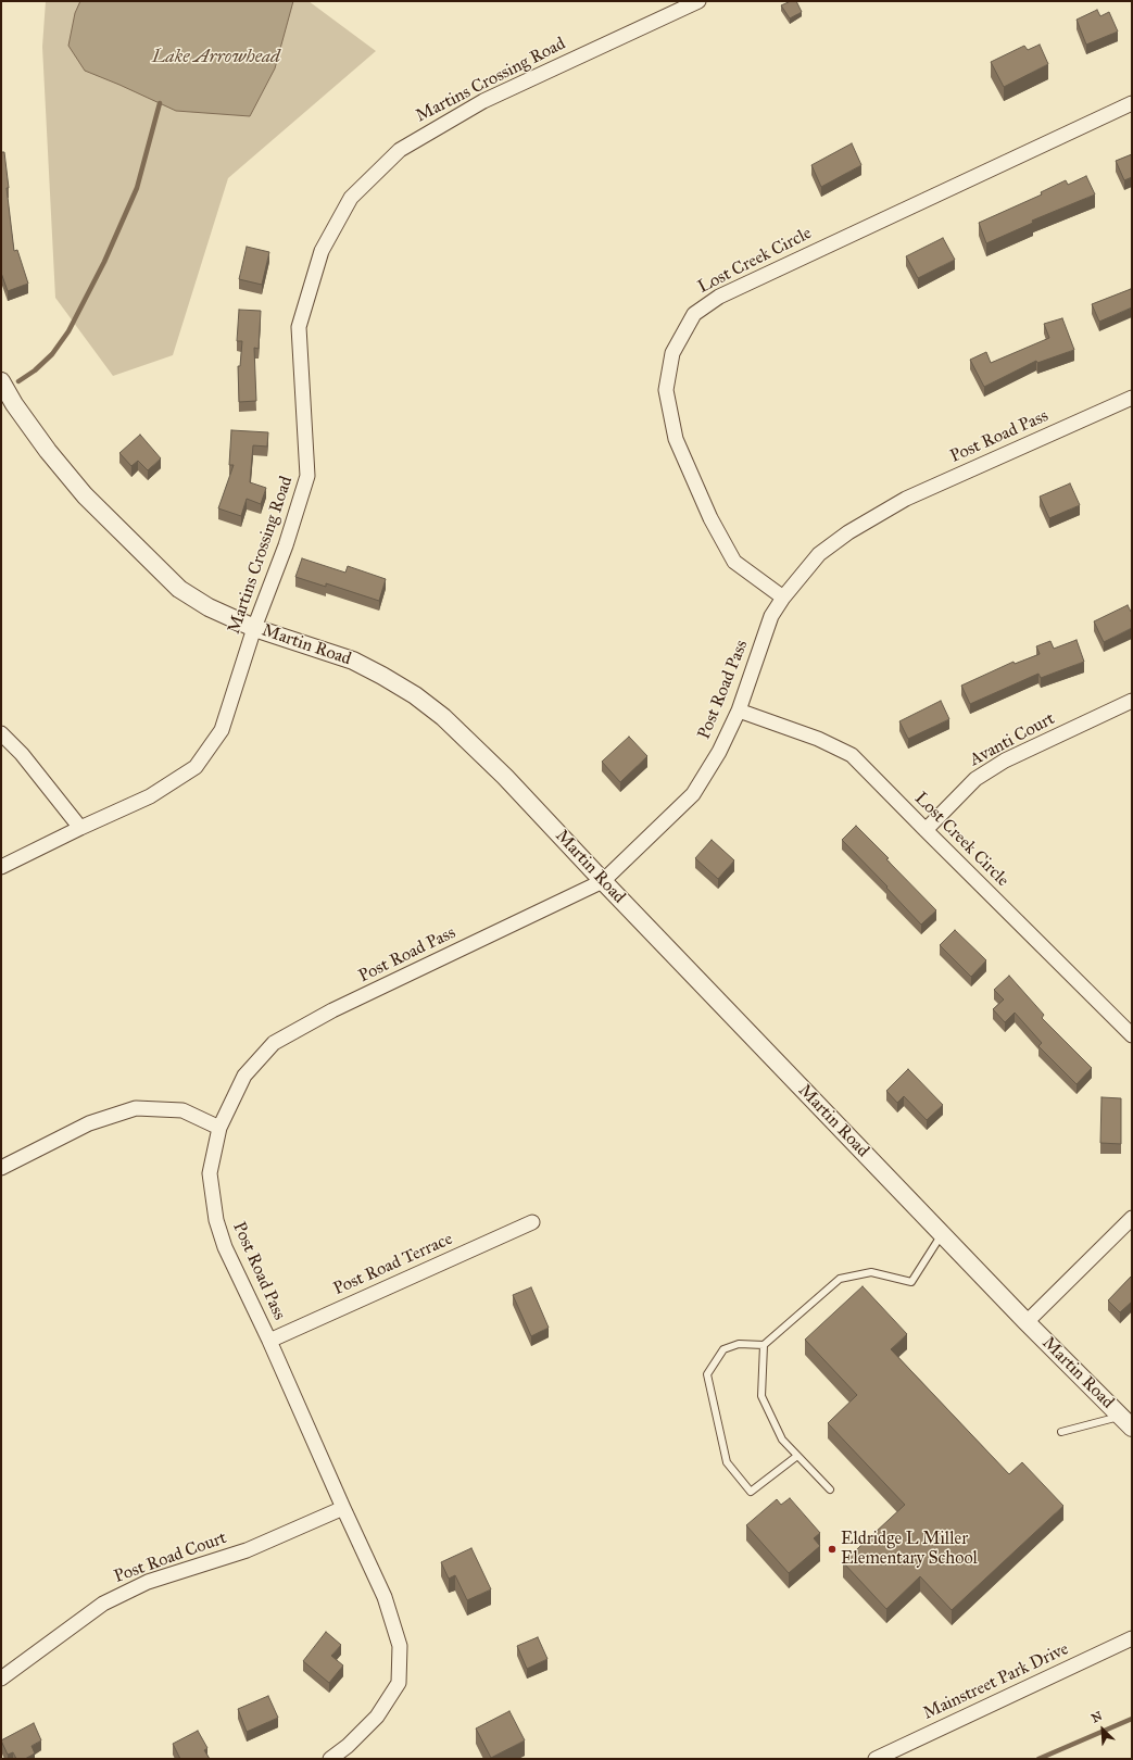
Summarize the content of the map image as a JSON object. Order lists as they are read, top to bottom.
{
  "streets": {
    "street": [
      "Martins Crossing Road",
      "Lost Creek Circle",
      "Post Road Pass",
      "Martin Road",
      "Avanti Court",
      "Post Road Terrace",
      "Post Road Court",
      "Mainstreet Park Drive"
    ]
  },
  "crossings": [
    ["Martins Crossing Road", "Martin Road"],
    ["Lost Creek Circle", "Post Road Pass"],
    ["Lost Creek Circle", "Avanti Court"],
    ["Post Road Pass", "Martin Road"],
    ["Post Road Pass", "Post Road Terrace"],
    ["Post Road Pass", "Post Road Court"]
  ],
  "water": ["Lake Arrowhead"],
  "places": ["Eldridge L Miller Elementary School"],
  "north": "top left"
}
